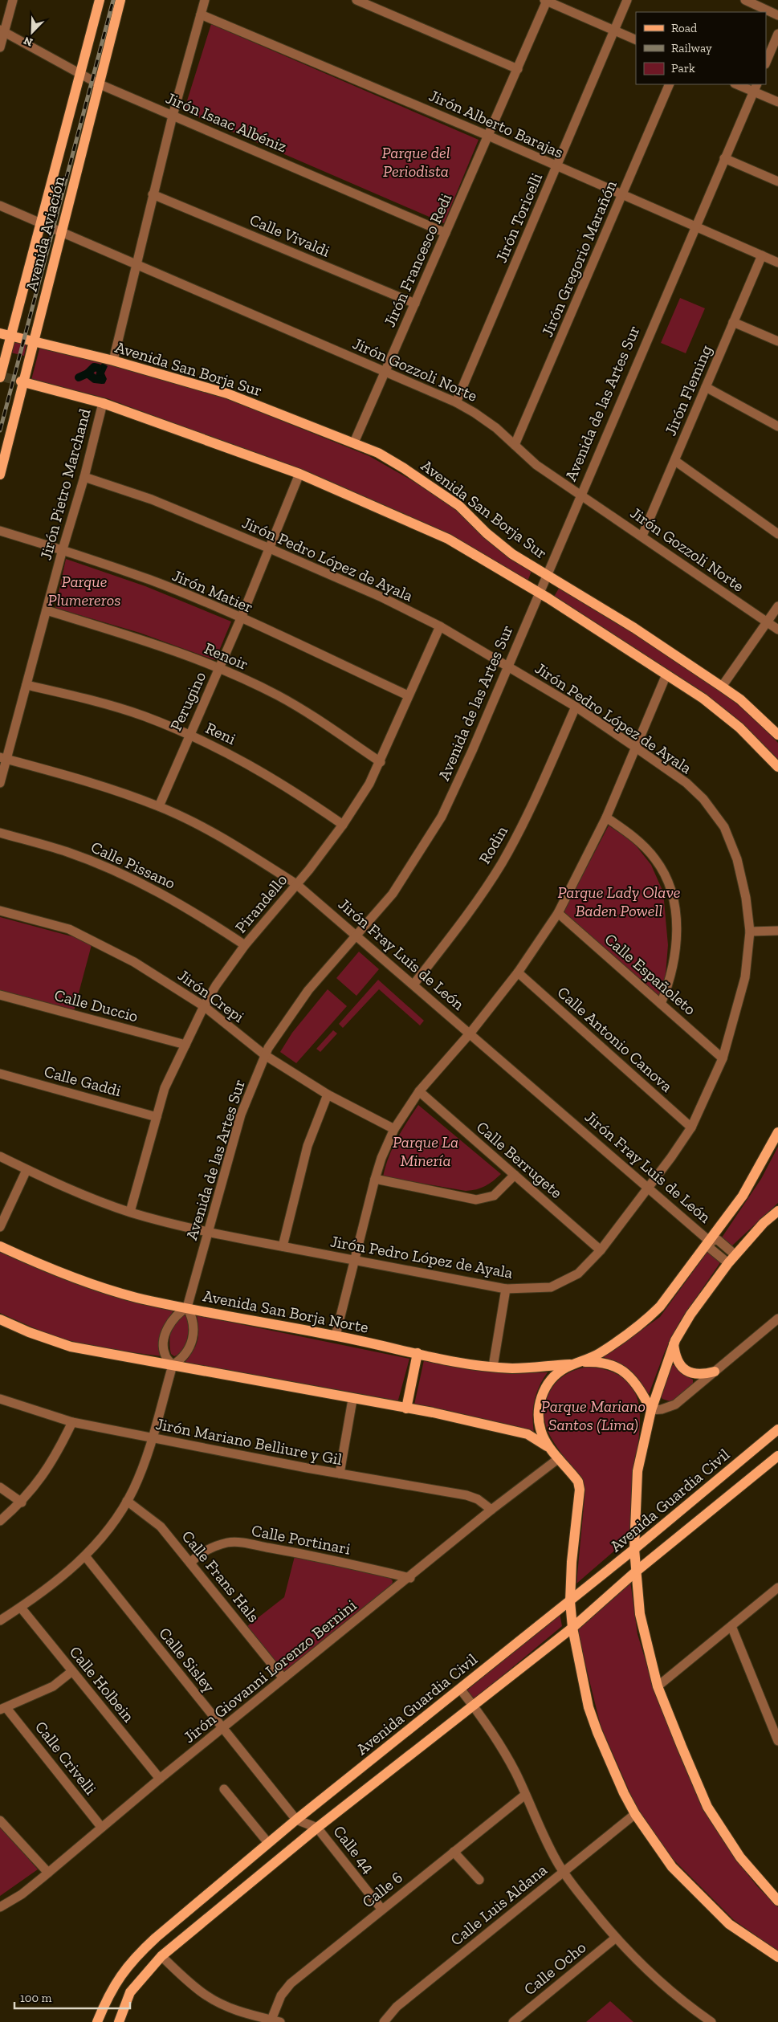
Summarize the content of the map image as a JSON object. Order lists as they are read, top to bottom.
{
  "streets": {
    "main road": [
      "Avenida Aviación",
      "Avenida San Borja Sur",
      "Avenida San Borja Norte",
      "Avenida Guardia Civil"
    ],
    "street": [
      "Jirón Isaac Albéniz",
      "Jirón Alberto Barajas",
      "Jirón Toricelli",
      "Calle Vivaldi",
      "Jirón Gregorio Marañón",
      "Jirón Francesco Redi",
      "Jirón Gozzoli Norte",
      "Jirón Fleming",
      "Avenida de las Artes Sur",
      "Jirón Pietro Marchand",
      "Jirón Pedro López de Ayala",
      "Jirón Matier",
      "Renoir",
      "Perugino",
      "Reni",
      "Rodin",
      "Calle Pissano",
      "Pirandello",
      "Jirón Fray Luís de León",
      "Calle Españoleto",
      "Jirón Crepi",
      "Calle Duccio",
      "Calle Antonio Canova",
      "Calle Gaddi",
      "Calle Berrugete",
      "Jirón Mariano Belliure y Gil",
      "Calle Portinari",
      "Calle Frans Hals",
      "Calle Sisley",
      "Jirón Giovanni Lorenzo Bernini",
      "Calle Holbein",
      "Calle Crivelli",
      "Calle 44",
      "Calle 6",
      "Calle Luis Aldana",
      "Calle Ocho"
    ]
  },
  "crossings": [
    ["Jirón Isaac Albéniz", "Avenida Aviación"],
    ["Jirón Isaac Albéniz", "Jirón Francesco Redi"],
    ["Jirón Alberto Barajas", "Jirón Toricelli"],
    ["Jirón Alberto Barajas", "Jirón Gregorio Marañón"],
    ["Jirón Alberto Barajas", "Jirón Francesco Redi"],
    ["Jirón Alberto Barajas", "Jirón Fleming"],
    ["Jirón Alberto Barajas", "Avenida de las Artes Sur"],
    ["Jirón Toricelli", "Jirón Gozzoli Norte"],
    ["Avenida Aviación", "Avenida San Borja Sur"],
    ["Avenida Aviación", "Jirón Gozzoli Norte"],
    ["Calle Vivaldi", "Jirón Francesco Redi"],
    ["Jirón Gregorio Marañón", "Jirón Gozzoli Norte"],
    ["Jirón Francesco Redi", "Avenida San Borja Sur"],
    ["Jirón Francesco Redi", "Jirón Gozzoli Norte"],
    ["Avenida San Borja Sur", "Avenida de las Artes Sur"],
    ["Jirón Gozzoli Norte", "Jirón Fleming"],
    ["Jirón Gozzoli Norte", "Avenida de las Artes Sur"],
    ["Avenida de las Artes Sur", "Jirón Pedro López de Ayala"],
    ["Avenida de las Artes Sur", "Jirón Fray Luís de León"],
    ["Avenida de las Artes Sur", "Jirón Crepi"],
    ["Avenida de las Artes Sur", "Avenida San Borja Norte"],
    ["Jirón Pietro Marchand", "Jirón Pedro López de Ayala"],
    ["Jirón Pietro Marchand", "Jirón Matier"],
    ["Jirón Pietro Marchand", "Renoir"],
    ["Jirón Pietro Marchand", "Reni"],
    ["Jirón Pietro Marchand", "Jirón Fray Luís de León"],
    ["Jirón Pedro López de Ayala", "Perugino"],
    ["Jirón Pedro López de Ayala", "Rodin"],
    ["Jirón Pedro López de Ayala", "Pirandello"],
    ["Jirón Pedro López de Ayala", "Jirón Fray Luís de León"],
    ["Jirón Pedro López de Ayala", "Calle Españoleto"],
    ["Jirón Pedro López de Ayala", "Calle Antonio Canova"],
    ["Jirón Pedro López de Ayala", "Calle Berrugete"],
    ["Jirón Matier", "Perugino"],
    ["Jirón Matier", "Pirandello"],
    ["Renoir", "Perugino"],
    ["Renoir", "Pirandello"],
    ["Perugino", "Reni"],
    ["Perugino", "Jirón Fray Luís de León"],
    ["Reni", "Pirandello"],
    ["Rodin", "Jirón Fray Luís de León"],
    ["Calle Pissano", "Pirandello"],
    ["Pirandello", "Jirón Fray Luís de León"],
    ["Pirandello", "Jirón Crepi"],
    ["Pirandello", "Calle Duccio"],
    ["Pirandello", "Calle Gaddi"],
    ["Jirón Fray Luís de León", "Avenida San Borja Norte"],
    ["Jirón Mariano Belliure y Gil", "Jirón Giovanni Lorenzo Bernini"],
    ["Avenida Guardia Civil", "Calle Sisley"],
    ["Avenida Guardia Civil", "Calle 44"],
    ["Calle Portinari", "Calle Frans Hals"],
    ["Calle Portinari", "Jirón Giovanni Lorenzo Bernini"],
    ["Calle Frans Hals", "Jirón Giovanni Lorenzo Bernini"],
    ["Calle Sisley", "Jirón Giovanni Lorenzo Bernini"],
    ["Jirón Giovanni Lorenzo Bernini", "Calle Holbein"],
    ["Jirón Giovanni Lorenzo Bernini", "Calle Crivelli"],
    ["Calle 44", "Calle 6"]
  ],
  "parks": [
    "Parque del Periodista",
    "Parque Plumereros",
    "Parque Lady Olave Baden Powell",
    "Parque La Minería",
    "Parque Mariano Santos (Lima)"
  ],
  "legend": ["Road", "Railway", "Park"],
  "scale_bar": "100 m",
  "north": "bottom left"
}
